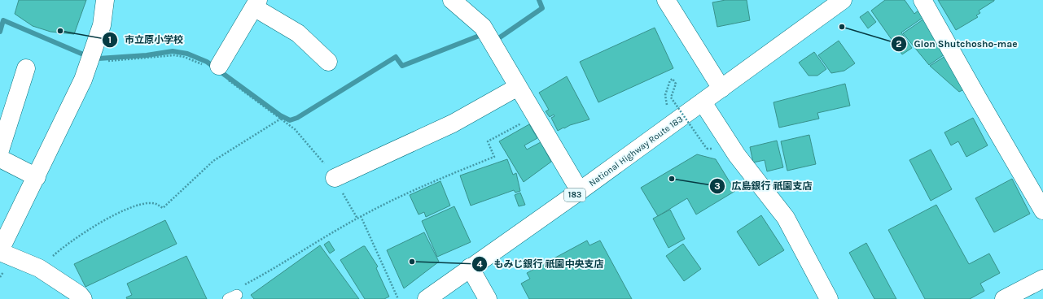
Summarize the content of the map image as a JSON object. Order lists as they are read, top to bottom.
{
  "streets": {
    "main road": ["National Highway Route 183", "183"]
  },
  "places": [
    "Gion Shutchosho-mae",
    "市立原小学校",
    "広島銀行 祇園支店",
    "もみじ銀行 祇園中央支店"
  ]
}
